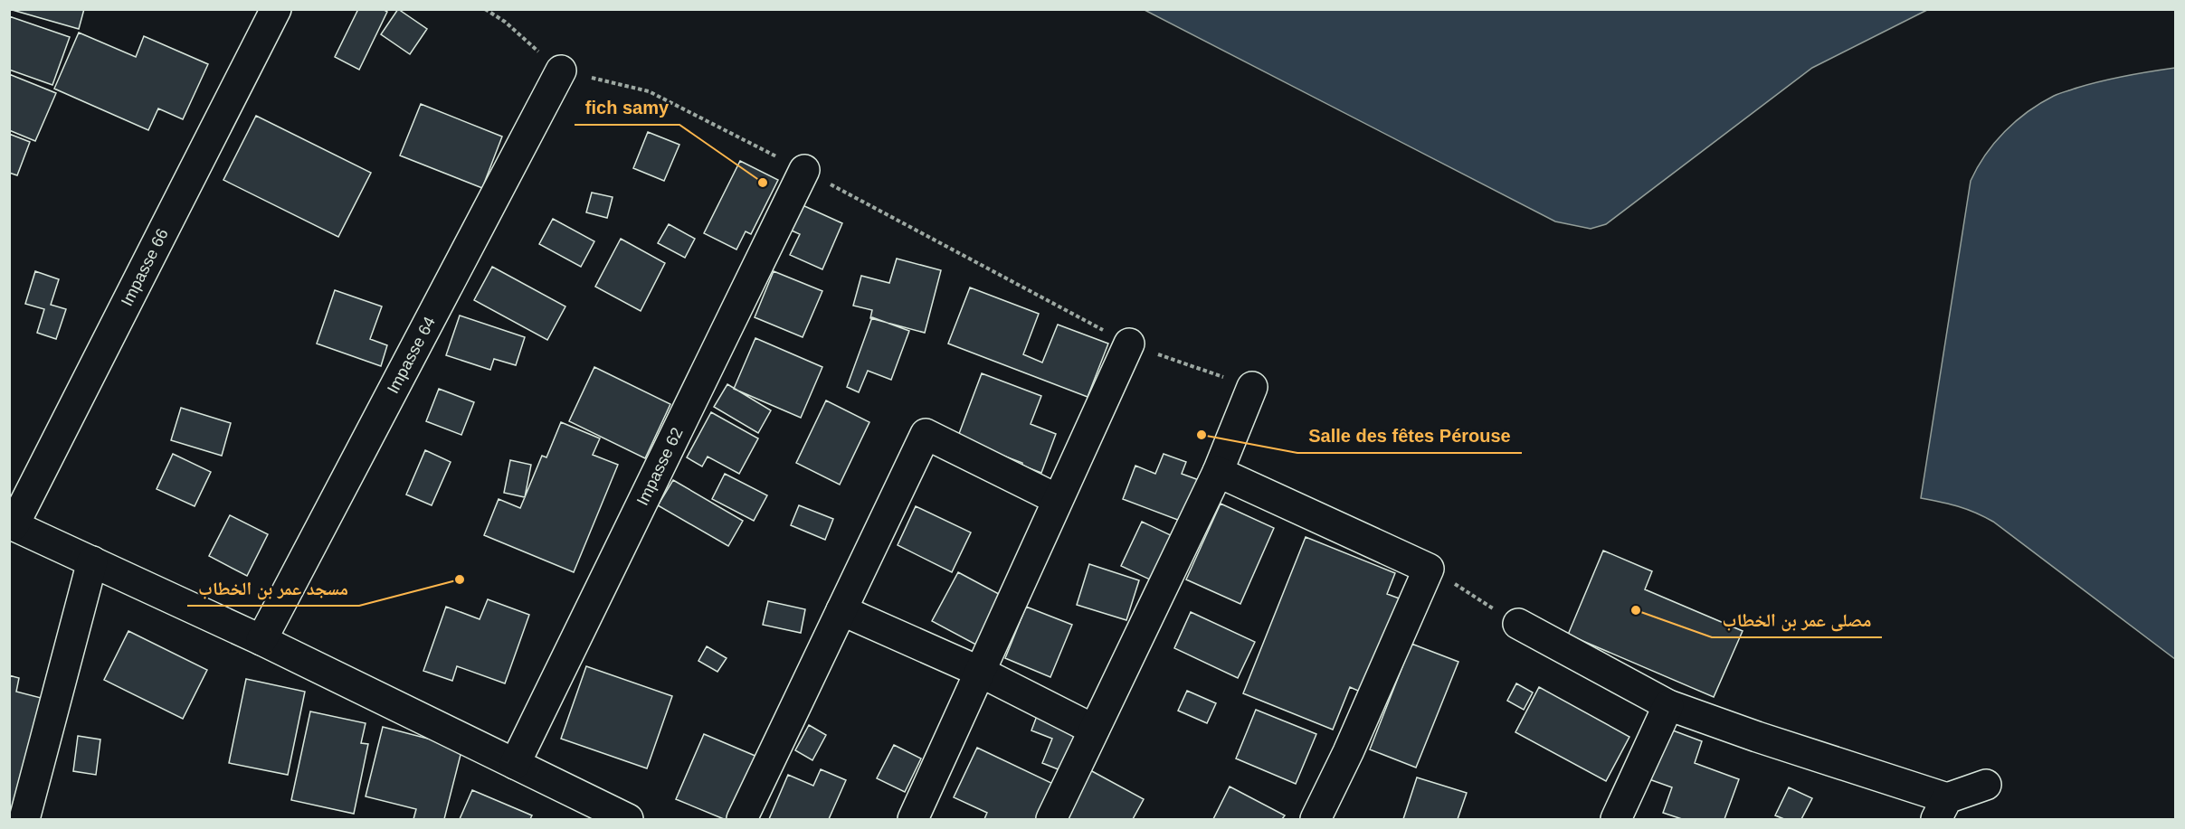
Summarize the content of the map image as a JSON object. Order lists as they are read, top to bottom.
{
  "streets": {
    "street": ["Impasse 66", "Impasse 64", "Impasse 62"]
  },
  "places": [
    "fich samy",
    "Salle des fêtes Pérouse",
    "مسجد عمر بن الخطاب",
    "مصلى عمر بن الخطاب"
  ]
}
